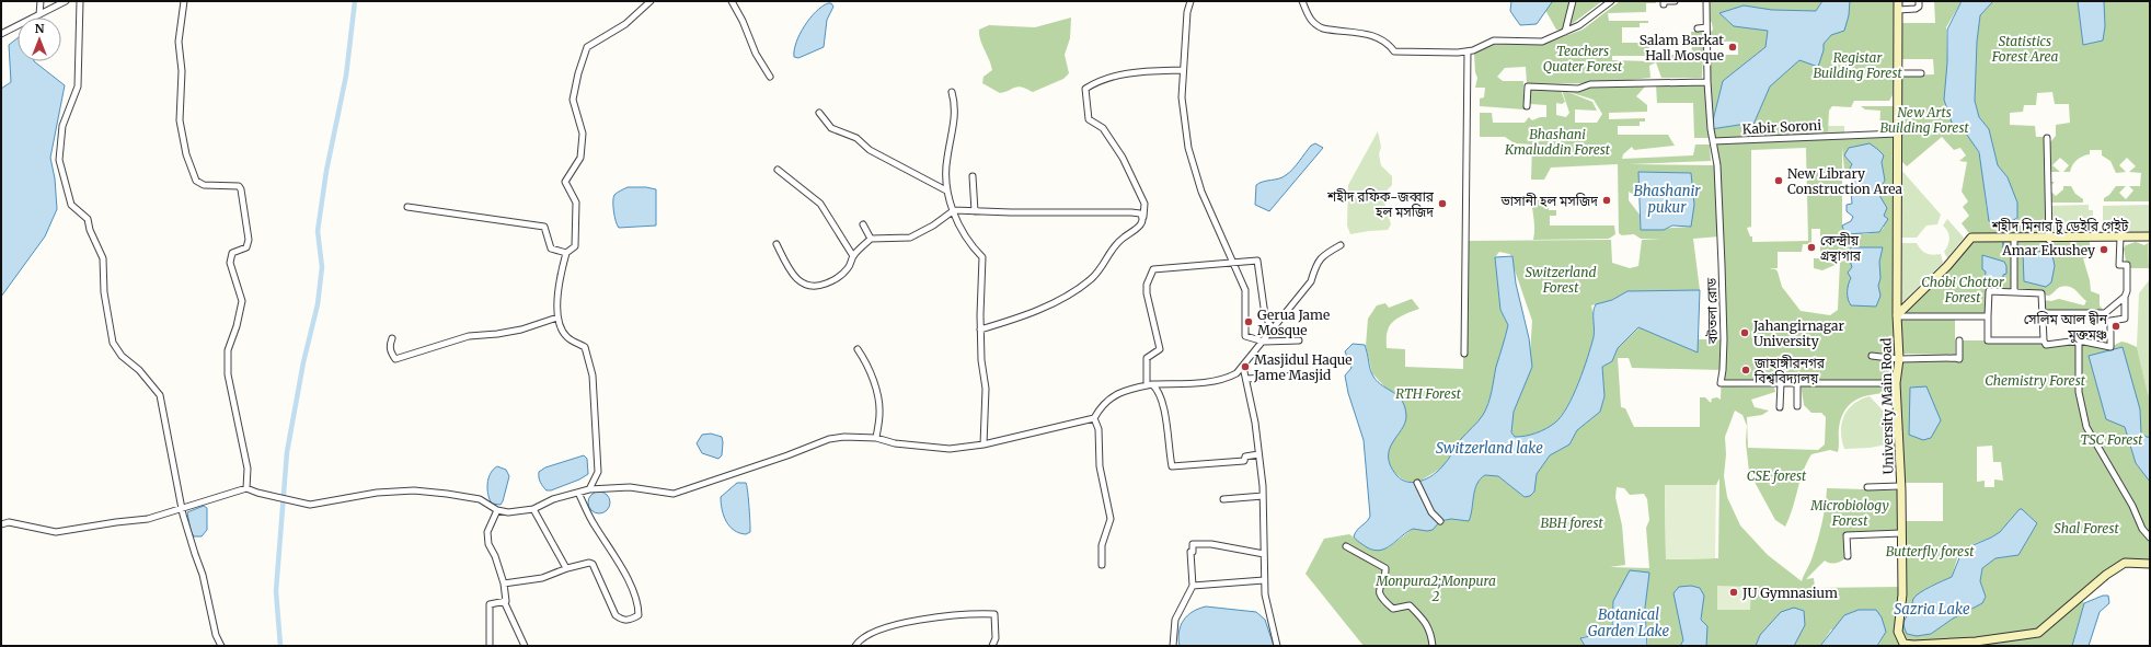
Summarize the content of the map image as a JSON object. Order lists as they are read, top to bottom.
{
  "streets": {
    "street": [
      "Kabir Soroni",
      "শহীদ মিনার টু ডেইরি গেইট",
      "বটতলা রোড",
      "University Main Road"
    ]
  },
  "crossings": [
    ["Kabir Soroni", "বটতলা রোড"],
    ["Kabir Soroni", "University Main Road"],
    ["শহীদ মিনার টু ডেইরি গেইট", "University Main Road"]
  ],
  "water": [
    "Bhashanir pukur",
    "Switzerland lake",
    "Sazria Lake",
    "Botanical Garden Lake"
  ],
  "parks": [
    "Statistics Forest Area",
    "Teachers Quater Forest",
    "Registar Building Forest",
    "New Arts Building Forest",
    "Bhashani Kmaluddin Forest",
    "Switzerland Forest",
    "Chobi Chottor Forest",
    "Chemistry Forest",
    "RTH Forest",
    "TSC Forest",
    "CSE forest",
    "Microbiology Forest",
    "BBH forest",
    "Shal Forest",
    "Butterfly forest",
    "Monpura2;Monpura 2"
  ],
  "places": [
    "Salam Barkat Hall Mosque",
    "New Library Construction Area",
    "ভাসানী হল মসজিদ",
    "শহীদ রফিক-জব্বার হল মসজিদ",
    "কেন্দ্রীয় গ্রন্থাগার",
    "Amar Ekushey",
    "Gerua Jame Mosque",
    "সেলিম আল দ্বীন মুক্তমঞ্চ",
    "Jahangirnagar University",
    "Masjidul Haque Jame Masjid",
    "জাহাঙ্গীরনগর বিশ্ববিদ্যালয়",
    "JU Gymnasium"
  ],
  "north": "top"
}
